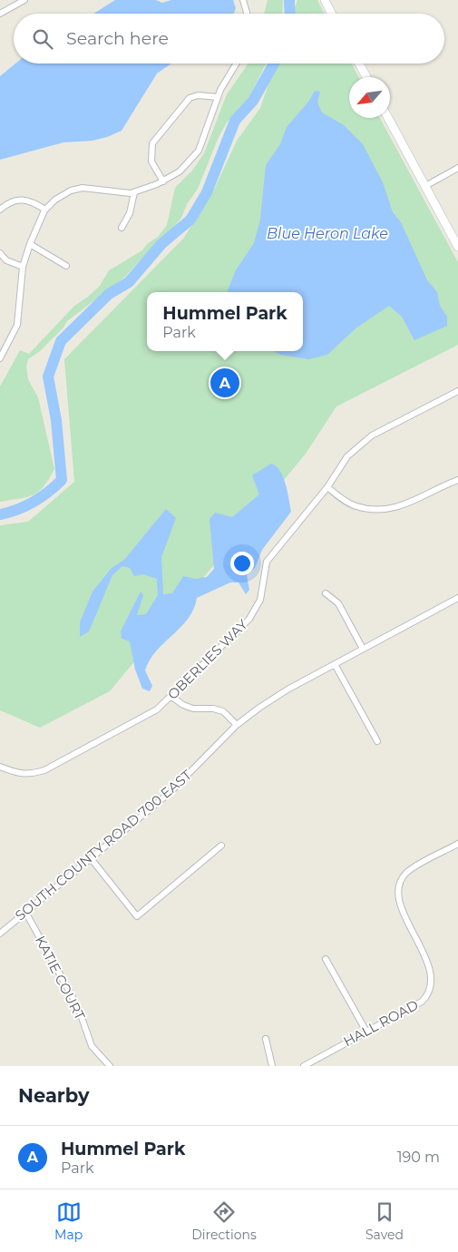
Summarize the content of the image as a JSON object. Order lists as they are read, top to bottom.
{
  "streets": {
    "street": [
      "OBERLIES WAY",
      "SOUTH COUNTY ROAD 700 EAST",
      "KATIE COURT",
      "HALL ROAD"
    ]
  },
  "crossings": [
    ["SOUTH COUNTY ROAD 700 EAST", "KATIE COURT"]
  ],
  "water": ["Blue Heron Lake"],
  "north": "bottom left",
  "page": {
    "search": "Search here",
    "popup": ["Hummel Park", "Park"],
    "pins": "A",
    "heading": "Nearby",
    "list": [
      {
        "mark": "A",
        "name": "Hummel Park",
        "note": "Park",
        "value": "190 m"
      }
    ],
    "nav": ["Map", "Directions", "Saved"]
  }
}
